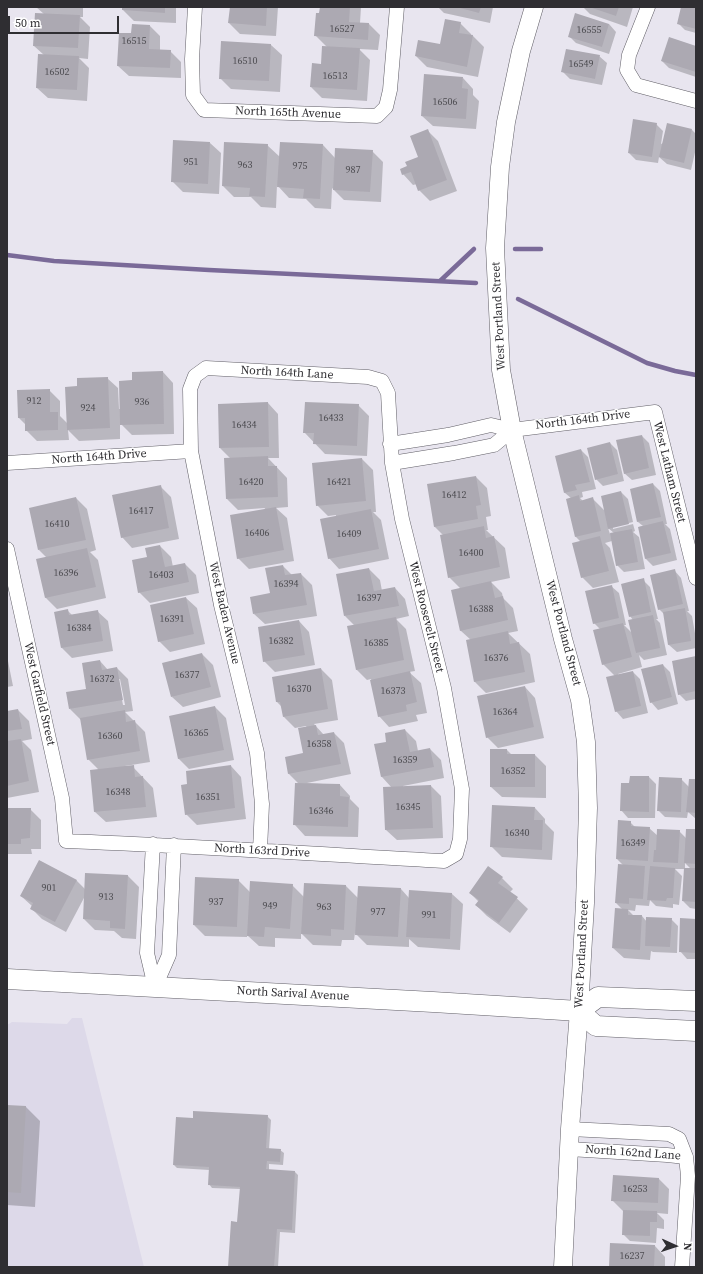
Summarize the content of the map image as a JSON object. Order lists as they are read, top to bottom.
{
  "streets": {
    "main road": ["North Sarival Avenue"],
    "street": [
      "North 165th Avenue",
      "West Portland Street",
      "North 164th Lane",
      "North 164th Drive",
      "West Latham Street",
      "West Baden Avenue",
      "West Roosevelt Street",
      "West Garfield Street",
      "North 163rd Drive",
      "North 162nd Lane"
    ]
  },
  "crossings": [
    ["West Portland Street", "North 164th Drive"],
    ["West Portland Street", "North Sarival Avenue"],
    ["West Portland Street", "North 162nd Lane"],
    ["North 164th Lane", "West Baden Avenue"],
    ["North 164th Lane", "West Roosevelt Street"],
    ["North 164th Drive", "West Latham Street"],
    ["North 164th Drive", "West Baden Avenue"],
    ["North 164th Drive", "West Roosevelt Street"],
    ["West Baden Avenue", "North 163rd Drive"],
    ["West Roosevelt Street", "North 163rd Drive"],
    ["West Garfield Street", "North 163rd Drive"]
  ],
  "house_numbers": [
    "16527",
    "16555",
    "16515",
    "16510",
    "16549",
    "16502",
    "16513",
    "16506",
    "951",
    "963",
    "975",
    "987",
    "912",
    "936",
    "924",
    "16433",
    "16434",
    "16420",
    "16421",
    "16412",
    "16417",
    "16410",
    "16406",
    "16409",
    "16400",
    "16396",
    "16403",
    "16394",
    "16397",
    "16388",
    "16391",
    "16384",
    "16382",
    "16385",
    "16376",
    "16377",
    "16372",
    "16370",
    "16373",
    "16364",
    "16365",
    "16360",
    "16358",
    "16359",
    "16352",
    "16348",
    "16351",
    "16345",
    "16346",
    "16340",
    "16349",
    "901",
    "913",
    "937",
    "949",
    "963",
    "977",
    "991",
    "16253",
    "16237"
  ],
  "scale_bar": "50 m",
  "north": "right"
}
